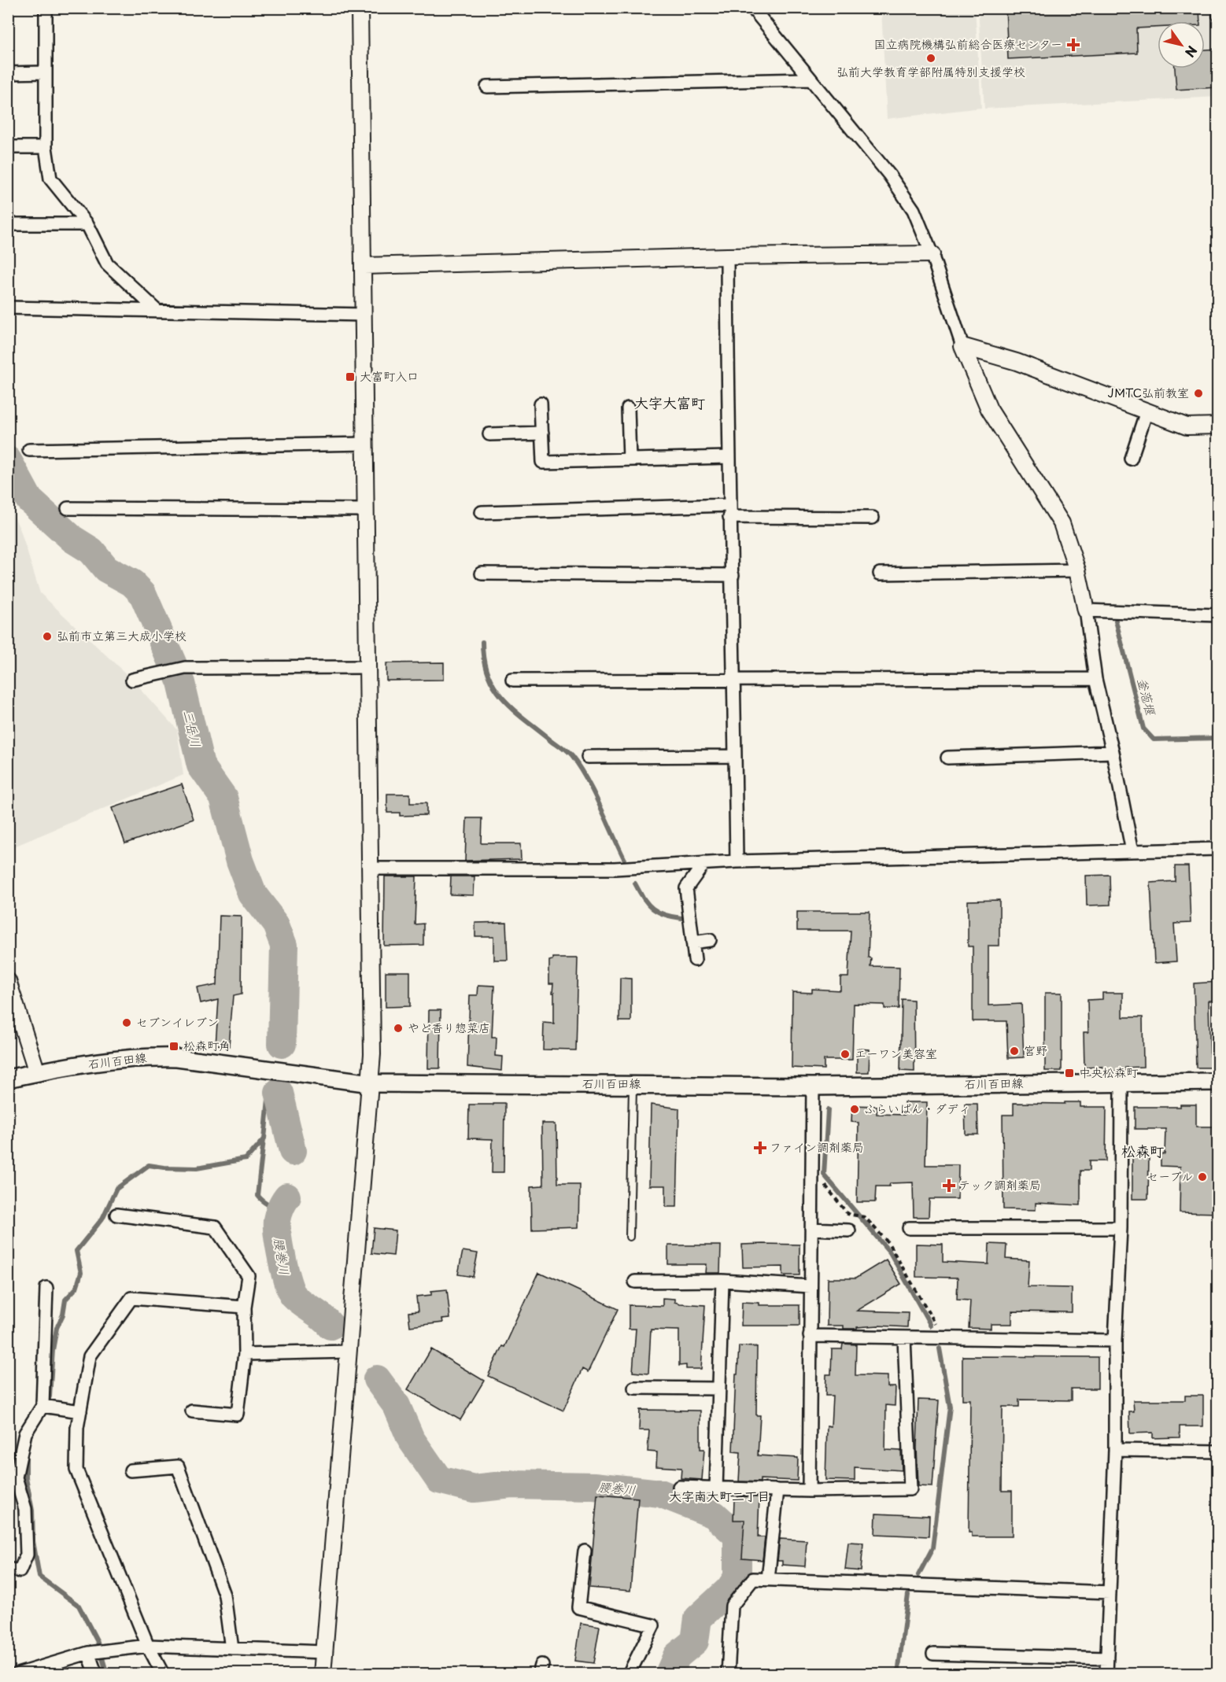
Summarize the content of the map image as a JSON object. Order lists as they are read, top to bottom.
{
  "streets": {
    "main road": ["石川百田線"]
  },
  "districts": ["大字大富町", "松森町", "大字南大町二丁目"],
  "water": ["釜萢堰", "三岳川", "腰巻川"],
  "places": {
    "health": ["国立病院機構弘前総合医療センター", "ファイン調剤薬局", "テック調剤薬局"],
    "other": [
      "弘前大学教育学部附属特別支援学校",
      "JMTC弘前教室",
      "弘前市立第三大成小学校",
      "セブンイレブン",
      "やど香り惣菜店",
      "宮野",
      "エーワン美容室",
      "ふらいぱん・ダディ",
      "セーブル"
    ],
    "transit": ["大富町入口", "松森町角", "中央松森町"]
  },
  "north": "bottom right"
}
